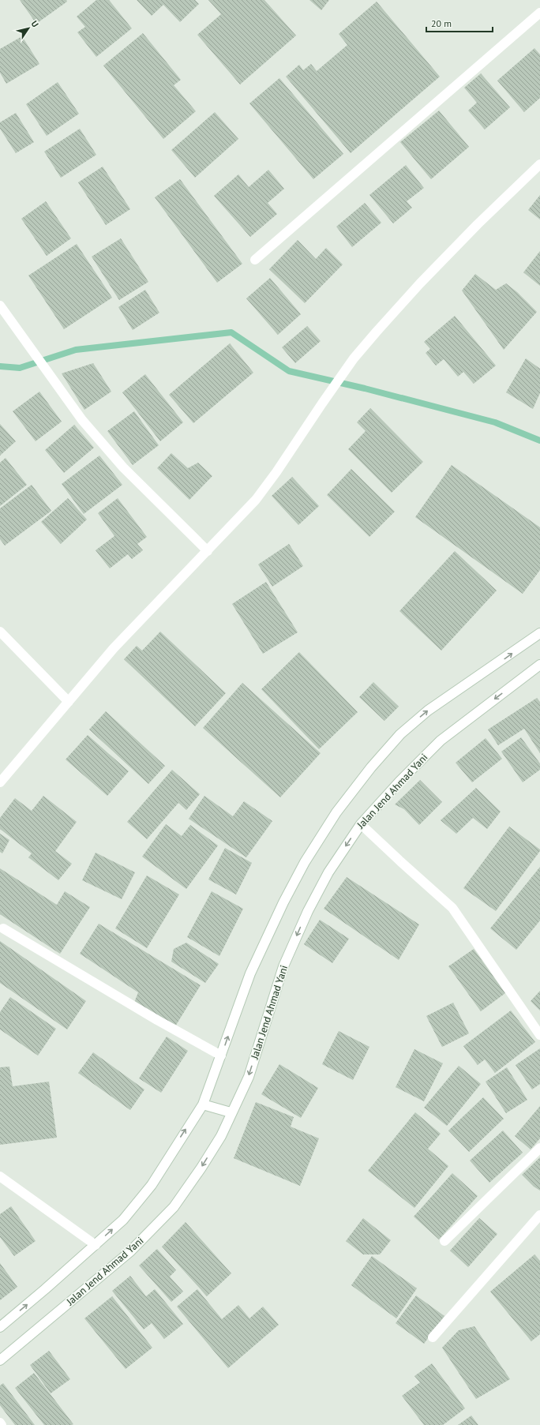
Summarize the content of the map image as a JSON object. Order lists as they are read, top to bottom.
{
  "streets": {
    "street": ["Jalan Jend Ahmad Yani"]
  },
  "scale_bar": "20 m",
  "north": "top right"
}
